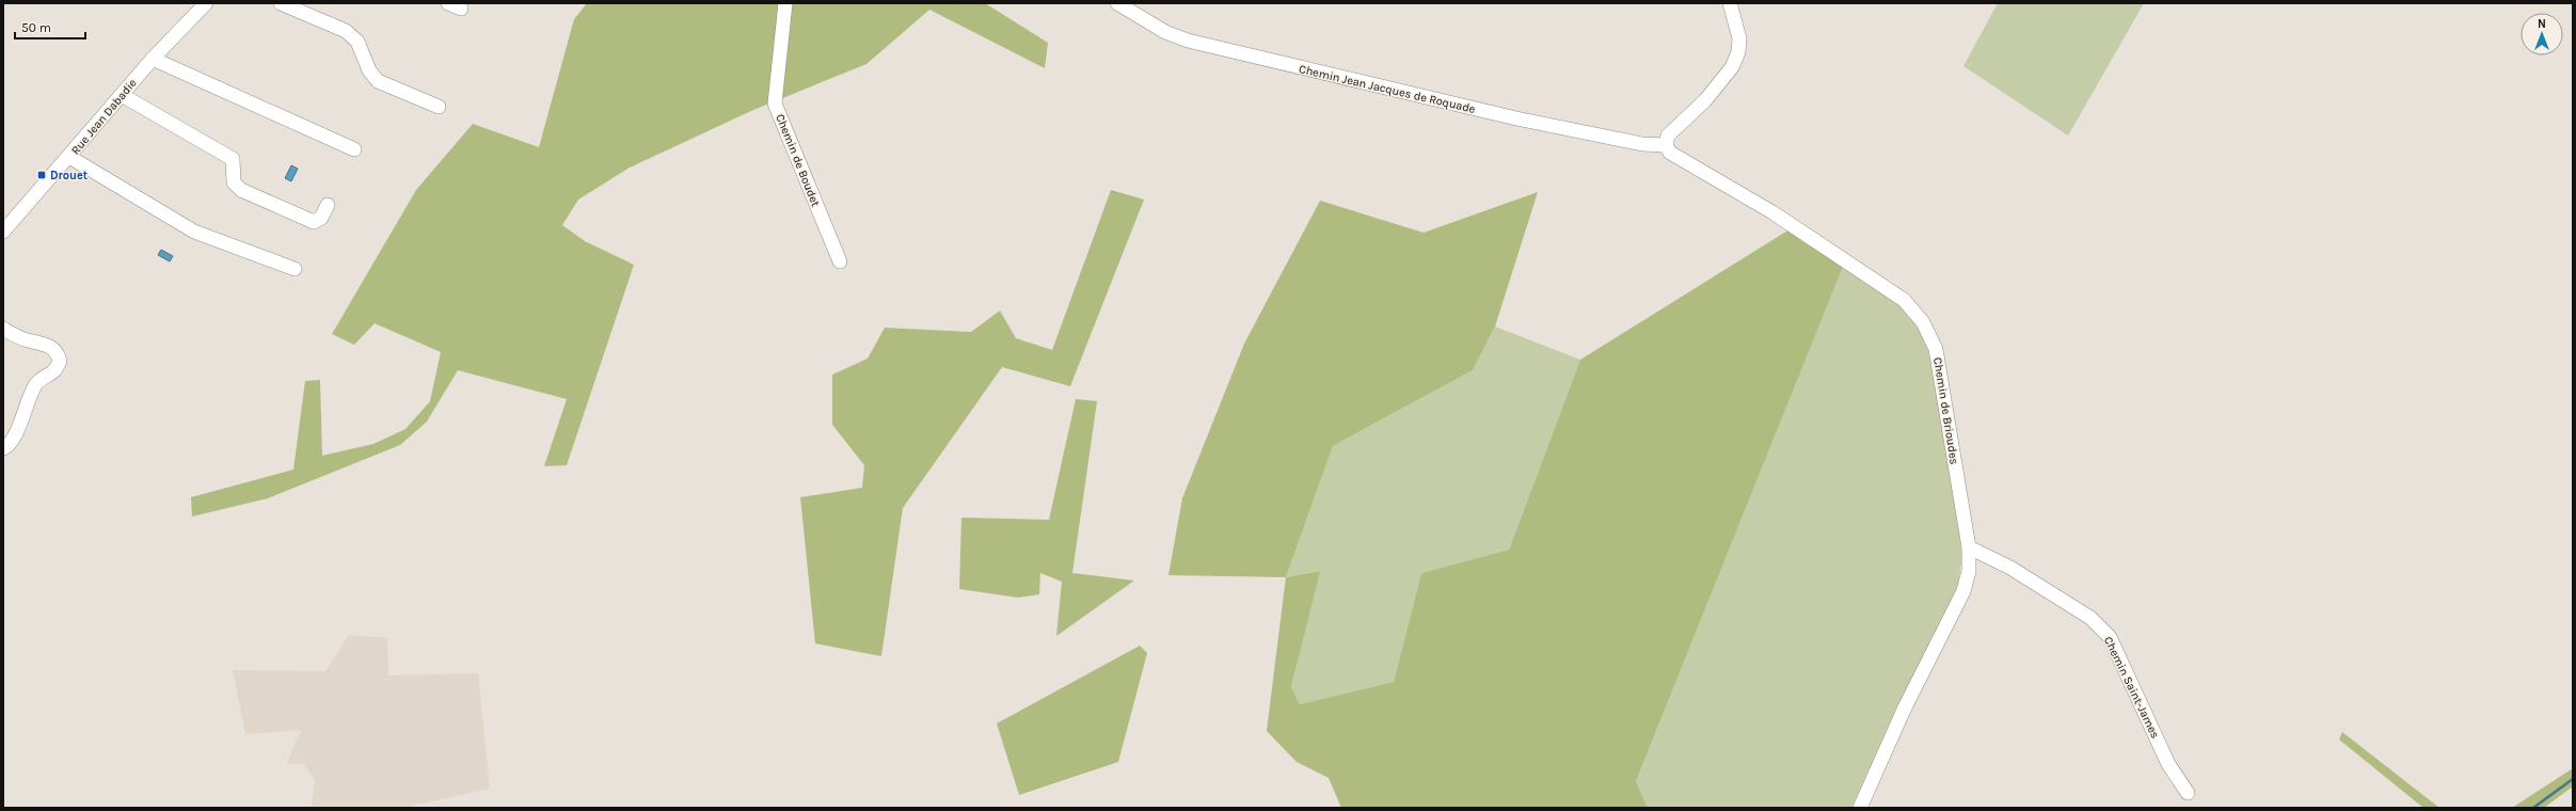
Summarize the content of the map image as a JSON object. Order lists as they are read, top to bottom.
{
  "streets": {
    "street": [
      "Chemin Jean Jacques de Roquade",
      "Rue Jean Dabadie",
      "Chemin de Boudet",
      "Chemin de Brioudes",
      "Chemin Saint-James"
    ]
  },
  "crossings": [
    ["Chemin Jean Jacques de Roquade", "Chemin de Brioudes"],
    ["Chemin de Brioudes", "Chemin Saint-James"]
  ],
  "places": {
    "transit": ["Drouet"]
  },
  "scale_bar": "50 m",
  "north": "top"
}
